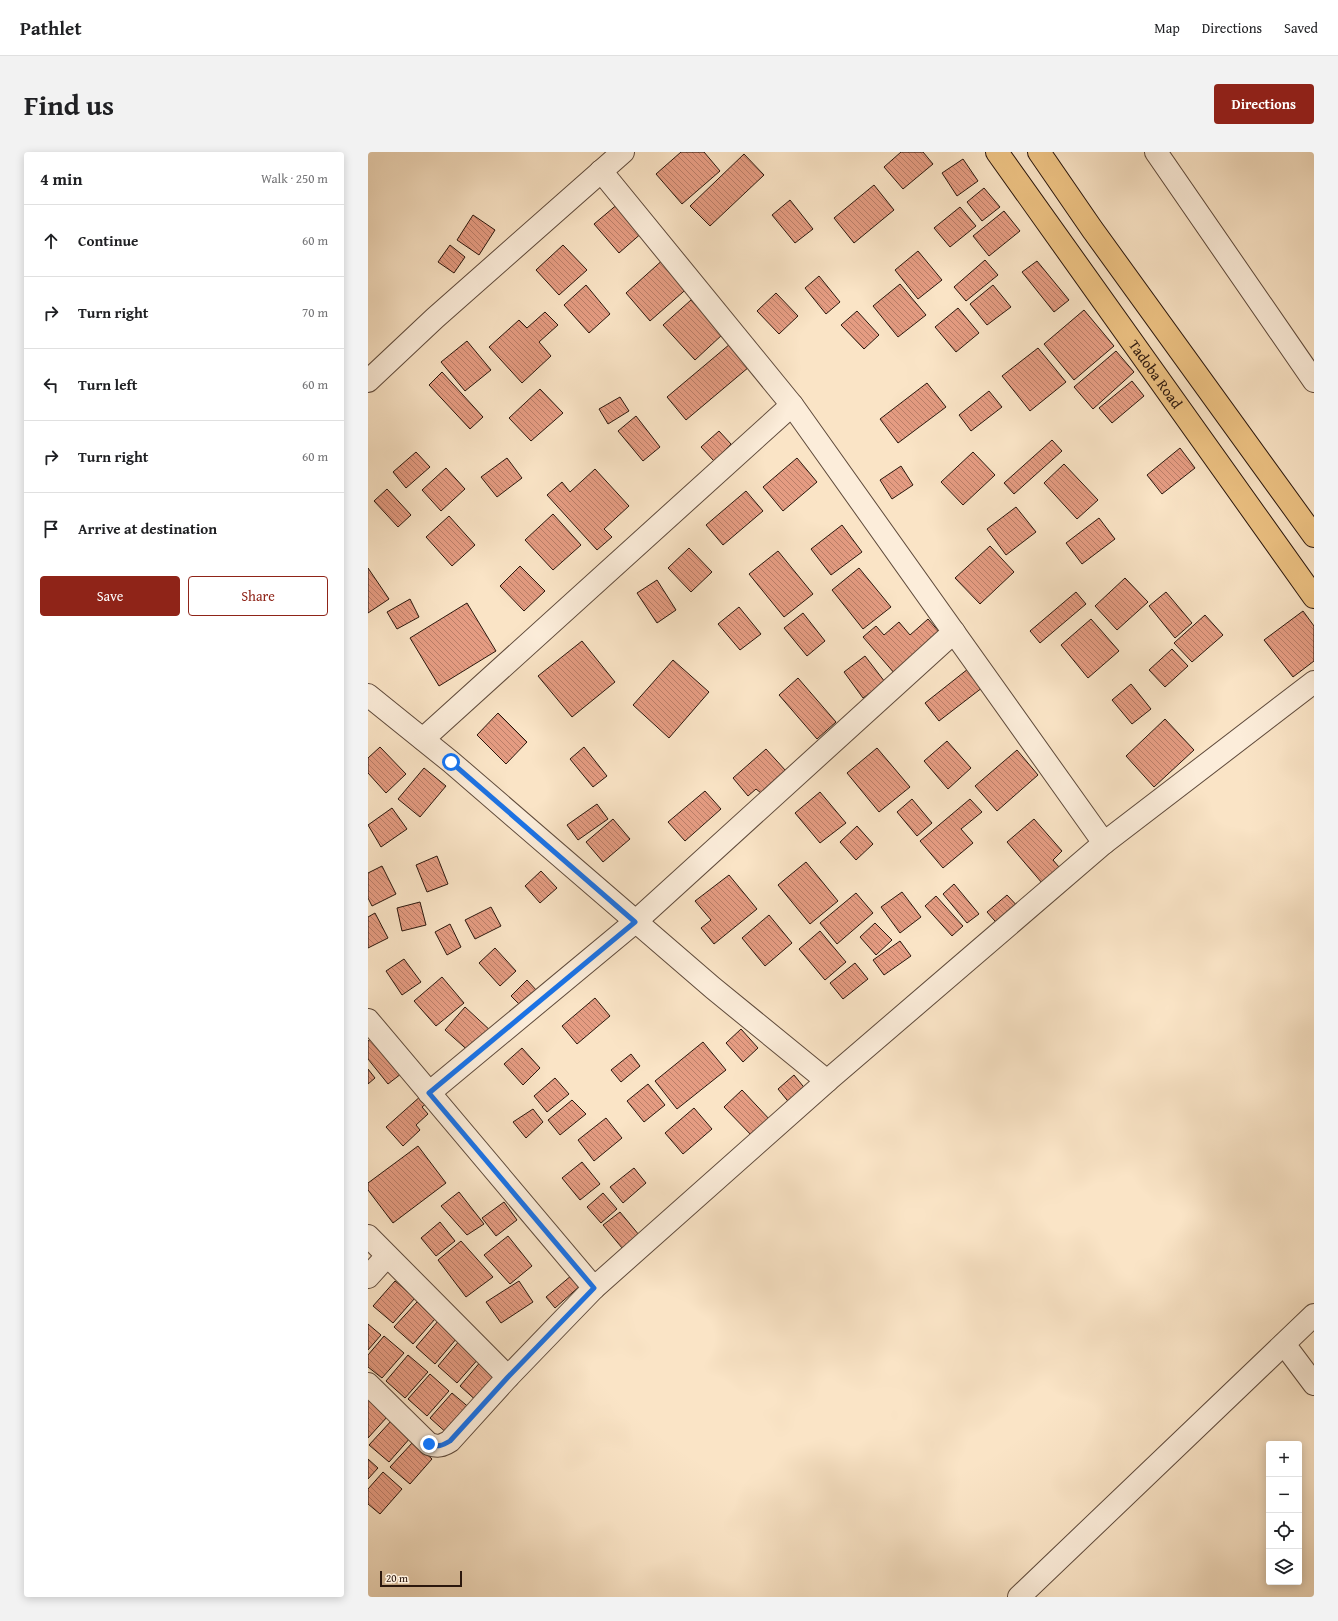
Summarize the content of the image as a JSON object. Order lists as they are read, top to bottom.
{
  "streets": {
    "main road": ["Tadoba Road"]
  },
  "scale_bar": "20 m",
  "page": {
    "header": "Pathlet",
    "nav": ["Map", "Directions", "Saved"],
    "title": "Find us",
    "buttons": [
      "Directions",
      ["Save", "Share"]
    ],
    "heading": ["4 min", "Walk · 250 m"],
    "list": [
      ["Continue", "60 m"],
      ["Turn right", "70 m"],
      ["Turn left", "60 m"],
      ["Turn right", "60 m"],
      "Arrive at destination"
    ],
    "map_buttons": ["+", "−"],
    "scale": "20 m"
  }
}
